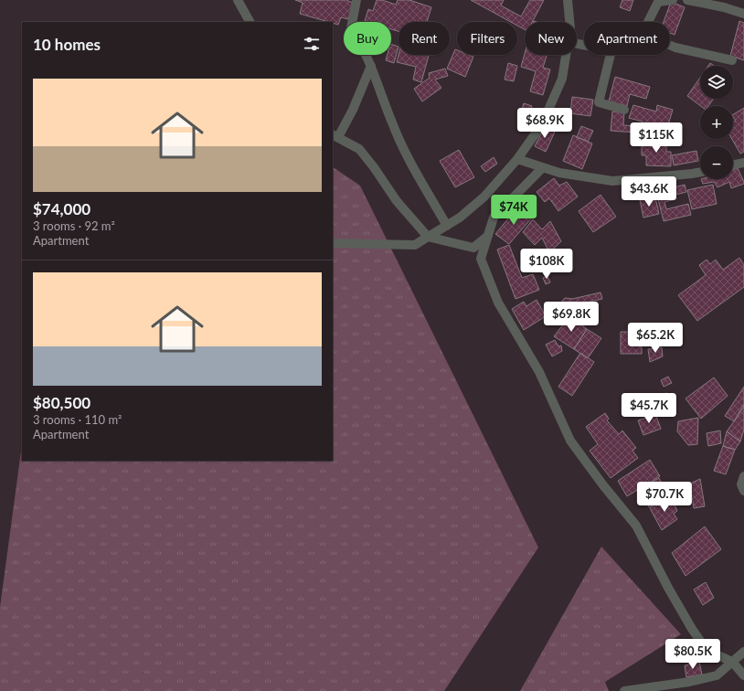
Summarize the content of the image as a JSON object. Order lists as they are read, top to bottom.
{
  "page": {
    "chip": [
      "Buy",
      "Rent",
      "Filters",
      "New",
      "Apartment"
    ],
    "heading": "10 homes",
    "map_buttons": ["+", "−"],
    "list": [
      {
        "name": "$74,000",
        "note": "3 rooms · 92 m² · Apartment"
      },
      {
        "name": "$80,500",
        "note": "3 rooms · 110 m² · Apartment"
      }
    ],
    "price": [
      "$68.9K",
      "$115K",
      "$43.6K",
      "$74K",
      "$108K",
      "$69.8K",
      "$65.2K",
      "$45.7K",
      "$70.7K",
      "$80.5K"
    ]
  }
}
